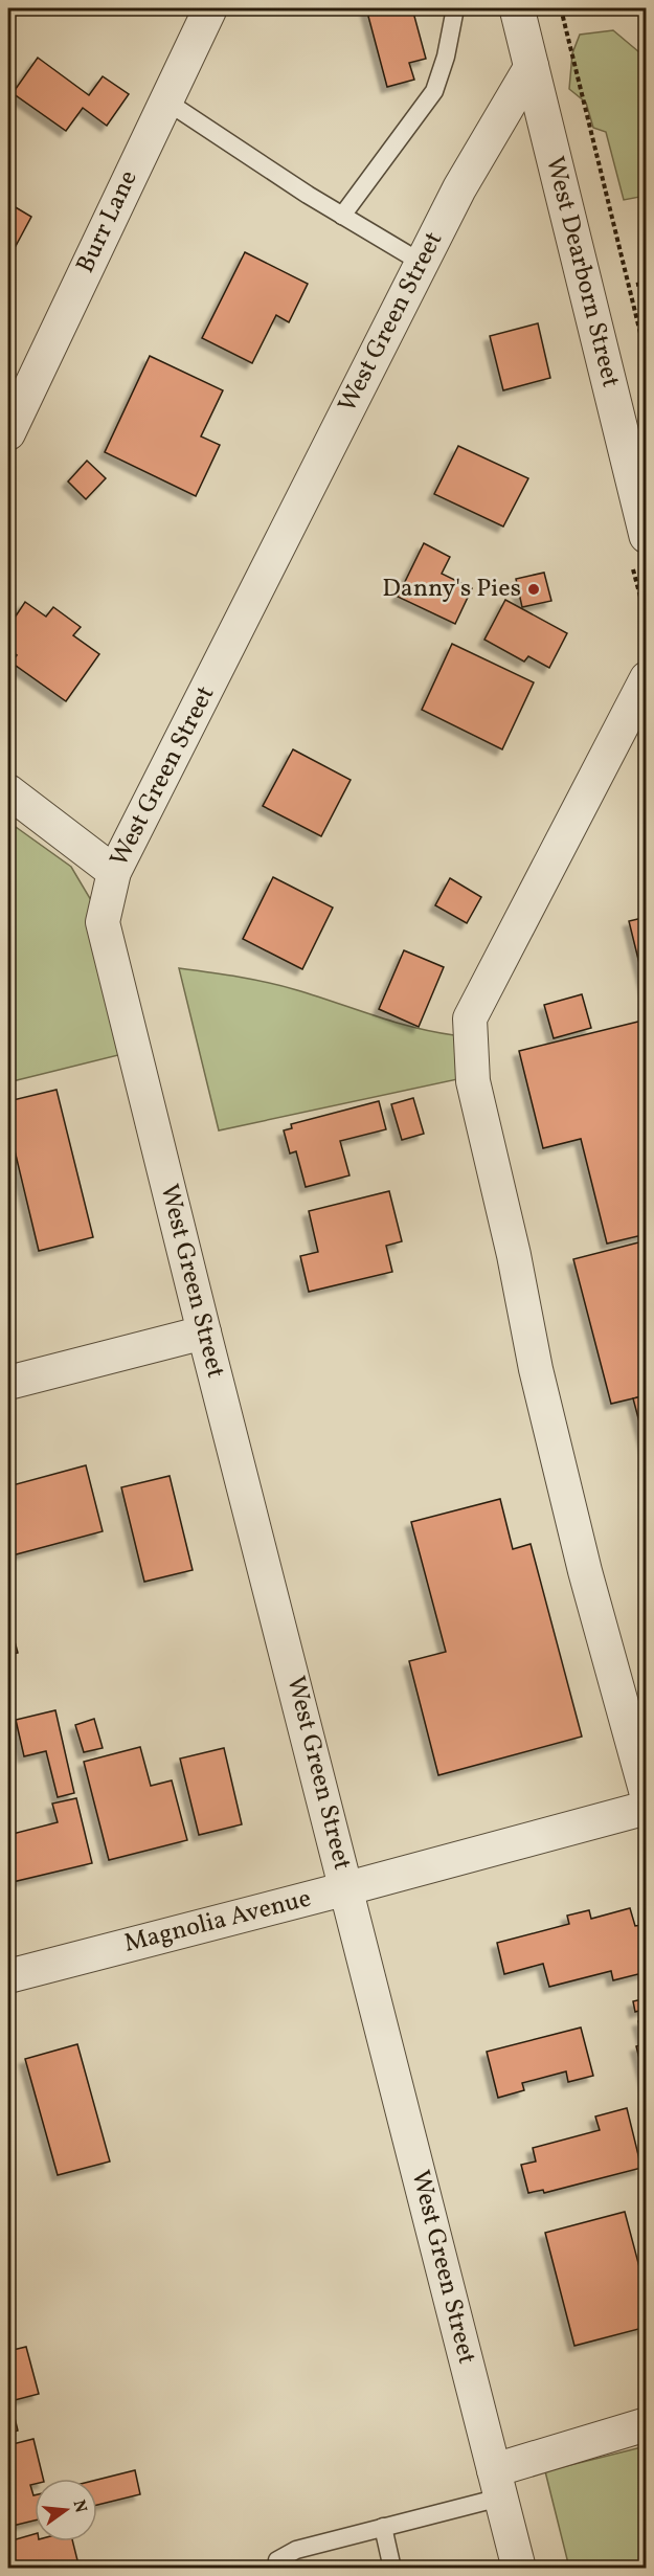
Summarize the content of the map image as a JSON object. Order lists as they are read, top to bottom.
{
  "streets": {
    "street": [
      "Burr Lane",
      "West Dearborn Street",
      "West Green Street",
      "Magnolia Avenue"
    ]
  },
  "crossings": [
    ["West Dearborn Street", "West Green Street"],
    ["West Green Street", "Magnolia Avenue"]
  ],
  "places": ["Danny's Pies"],
  "north": "right"
}
